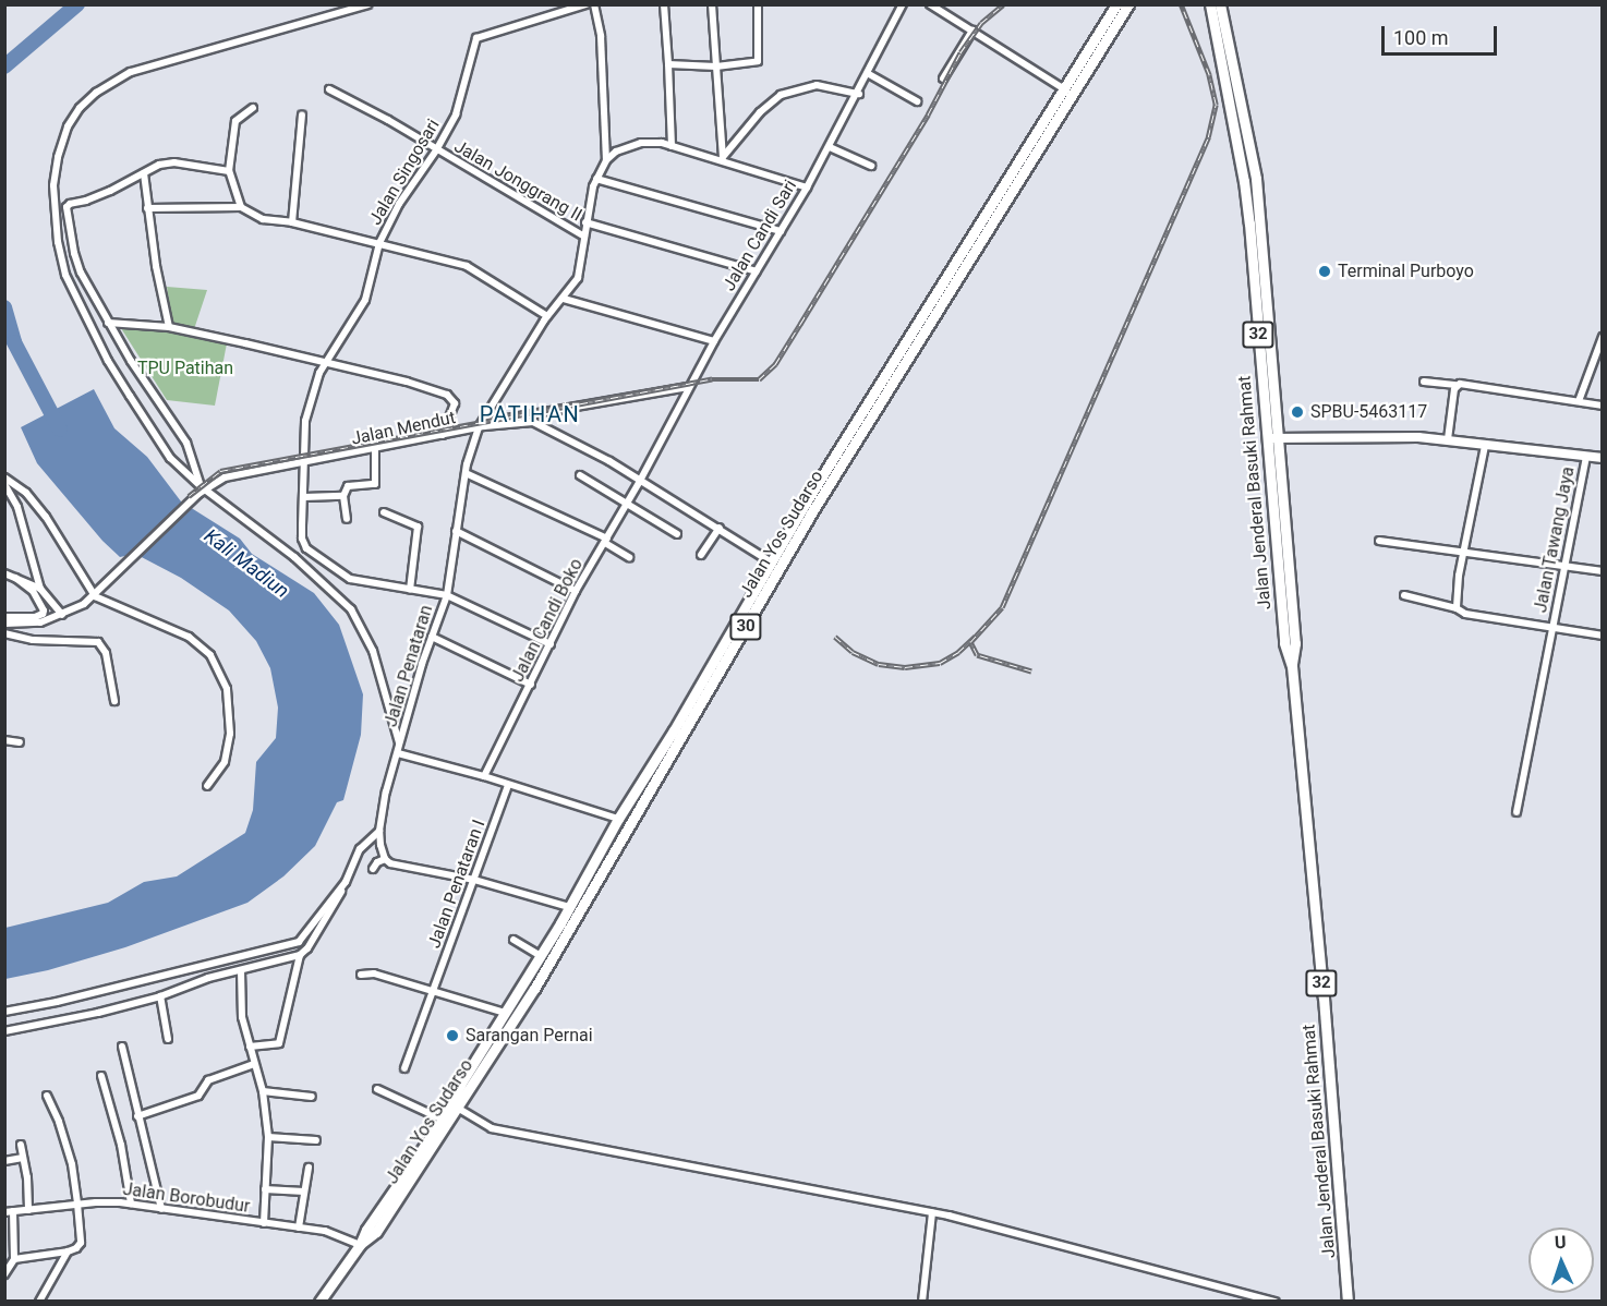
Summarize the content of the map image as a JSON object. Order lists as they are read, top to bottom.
{
  "streets": {
    "highway": [
      "32",
      "Jalan Jenderal Basuki Rahmat",
      "Jalan Yos Sudarso",
      "30"
    ],
    "street": [
      "Jalan Singosari",
      "Jalan Jonggrang II",
      "Jalan Candi Sari",
      "Jalan Mendut",
      "Jalan Tawang Jaya",
      "Jalan Candi Boko",
      "Jalan Penataran",
      "Jalan Penataran I",
      "Jalan Borobudur"
    ]
  },
  "crossings": [
    ["Jalan Singosari", "Jalan Jonggrang II"],
    ["Jalan Singosari", "Jalan Mendut"],
    ["Jalan Singosari", "Jalan Penataran"],
    ["Jalan Candi Sari", "Jalan Candi Boko"],
    ["Jalan Mendut", "Jalan Penataran"],
    ["Jalan Yos Sudarso", "Jalan Penataran"],
    ["Jalan Yos Sudarso", "Jalan Borobudur"],
    ["Jalan Candi Boko", "Jalan Penataran"],
    ["Jalan Penataran", "Jalan Penataran I"]
  ],
  "districts": ["PATIHAN"],
  "water": ["Kali Madiun"],
  "parks": ["TPU Patihan"],
  "places": ["Terminal Purboyo", "SPBU-5463117", "Sarangan Pernai"],
  "scale_bar": "100 m",
  "north": "top"
}
